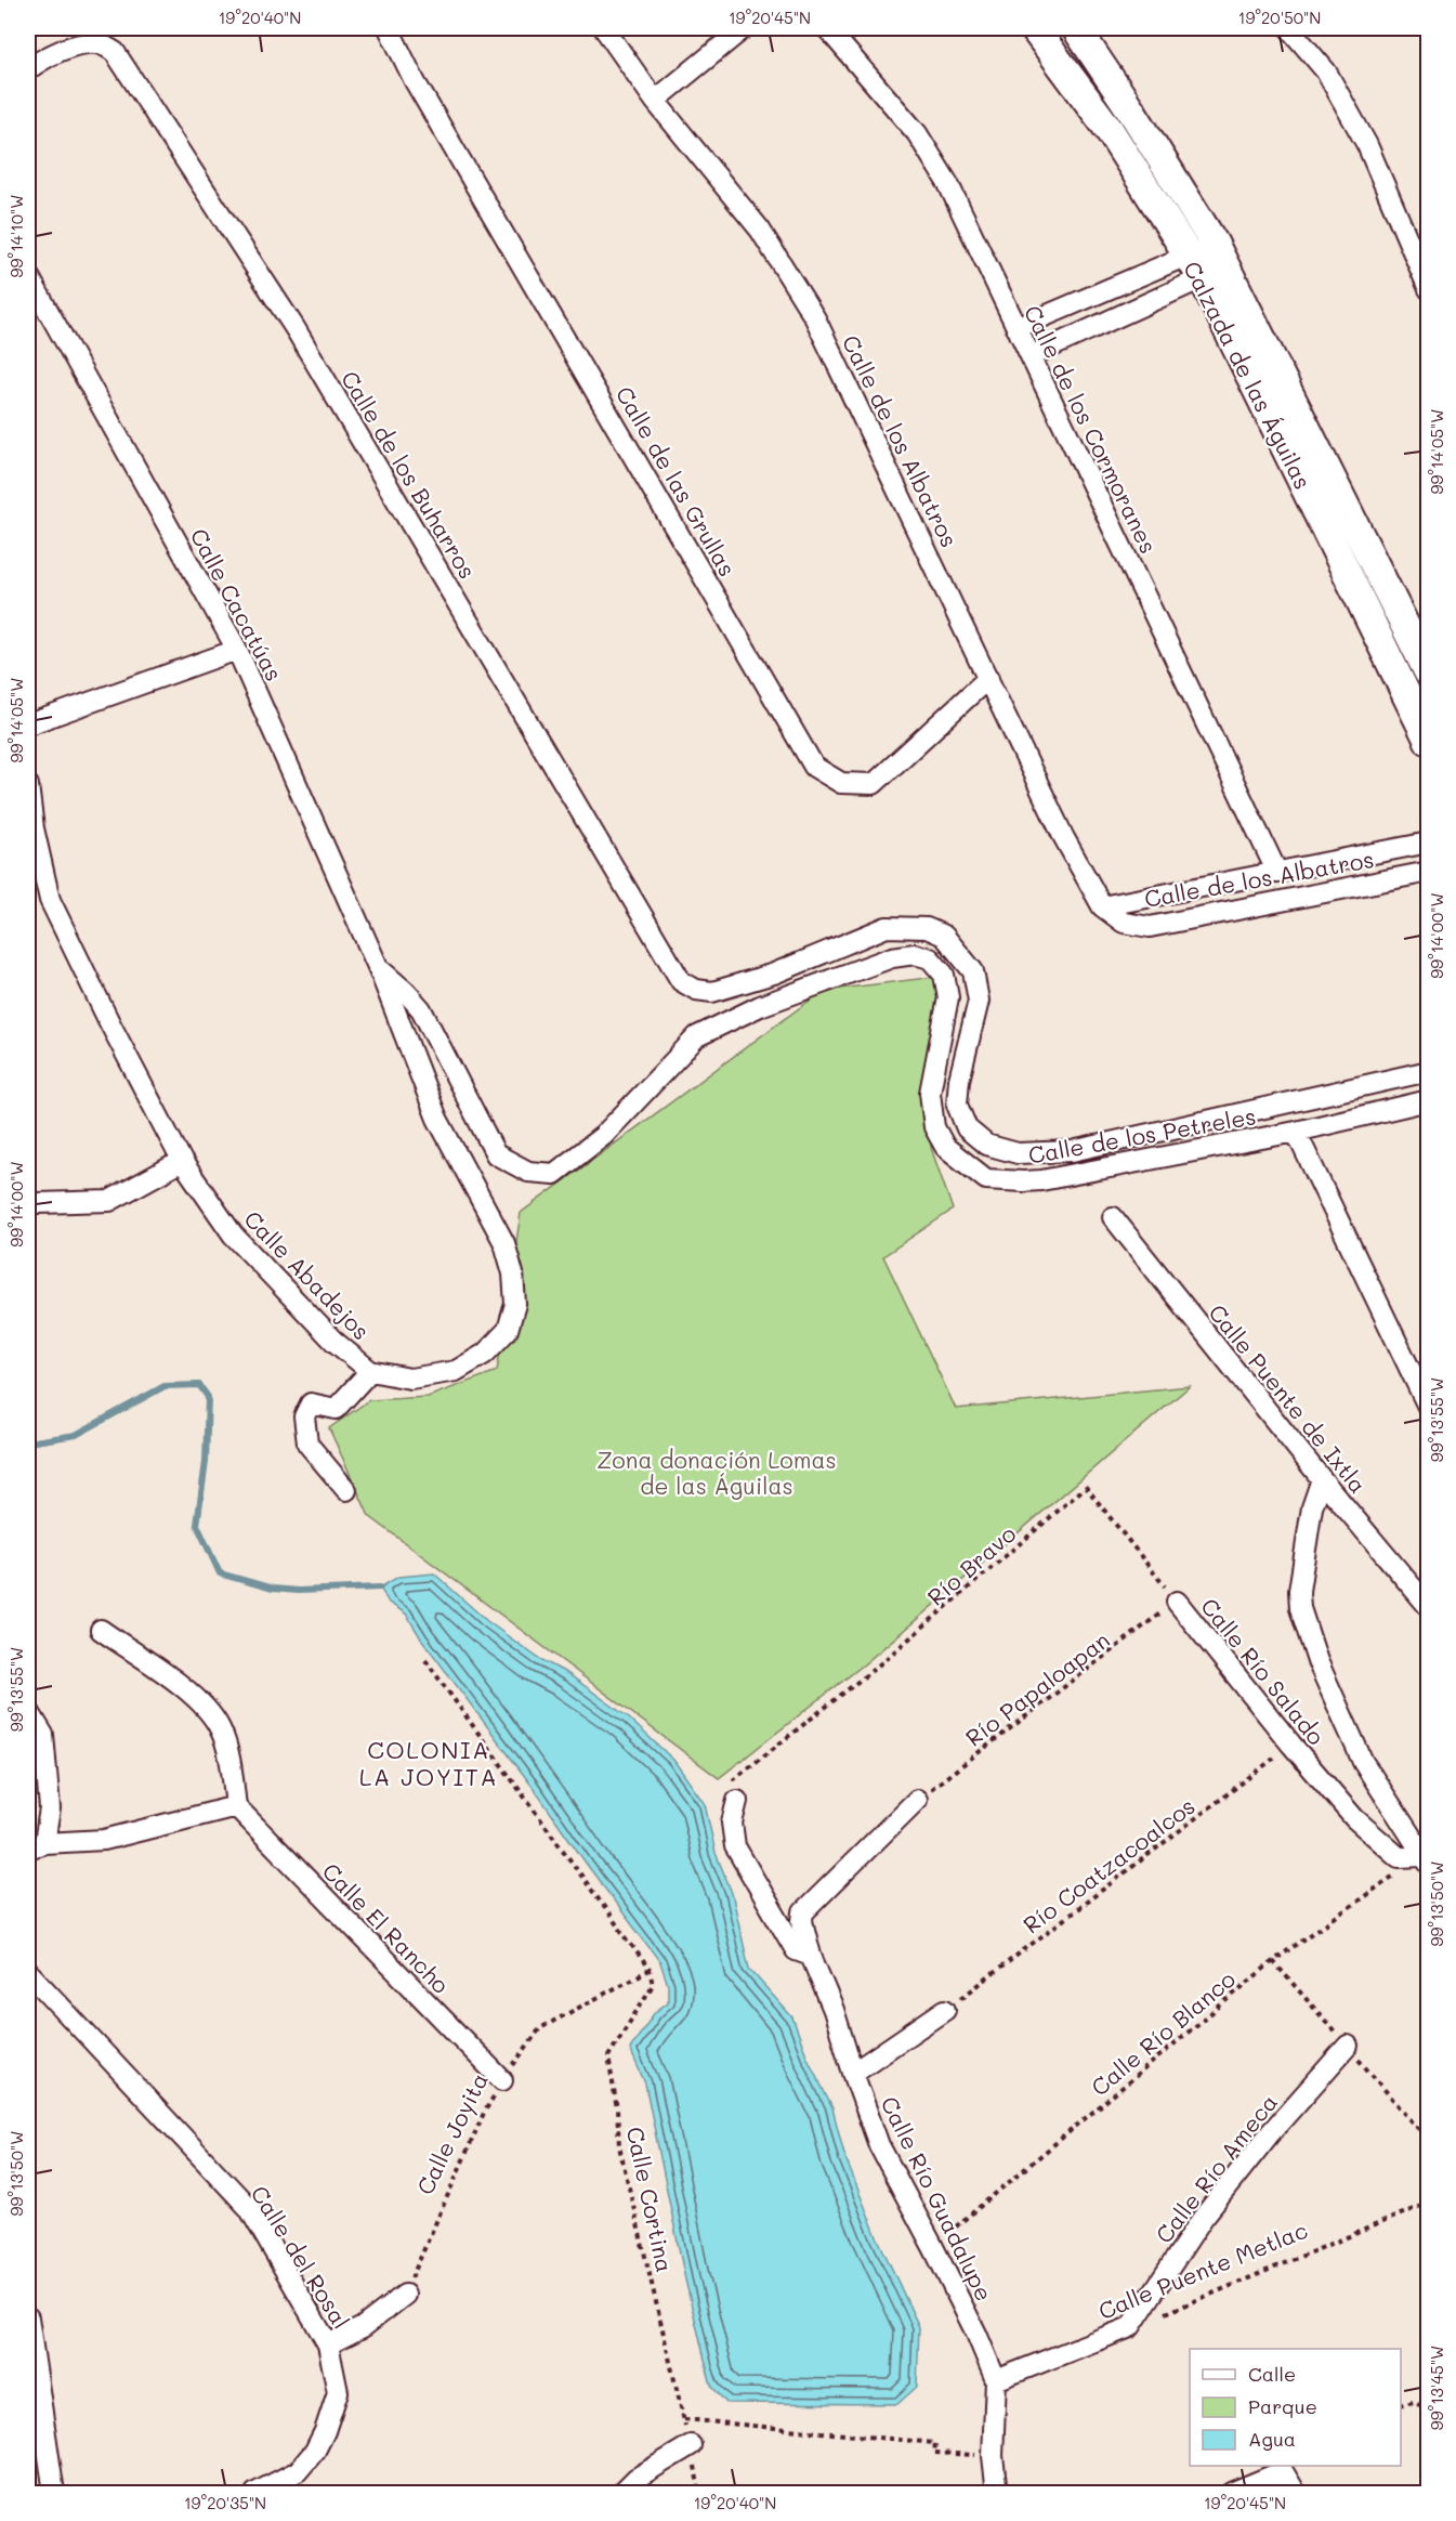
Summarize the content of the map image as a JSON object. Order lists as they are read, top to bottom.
{
  "streets": {
    "main road": ["Calzada de las Águilas"],
    "street": [
      "Calle de los Cormoranes",
      "Calle de los Albatros",
      "Calle de los Buharros",
      "Calle de las Grullas",
      "Calle Cacatúas",
      "Calle de los Petreles",
      "Calle Abadejos",
      "Calle Puente de Ixtla",
      "Calle Río Salado",
      "Calle El Rancho",
      "Calle Río Ameca",
      "Calle Río Guadalupe",
      "Calle del Rosal",
      "Calle Puente Metlac"
    ],
    "path": [
      "Río Bravo",
      "Río Papaloapan",
      "Río Coatzacoalcos",
      "Calle Río Blanco",
      "Calle Joyita",
      "Calle Cortina"
    ]
  },
  "crossings": [
    ["Calle de los Cormoranes", "Calle de los Albatros"],
    ["Calle de los Albatros", "Calle de las Grullas"],
    ["Calle de los Buharros", "Calle de los Petreles"],
    ["Calle Cacatúas", "Calle de los Petreles"],
    ["Calle Cacatúas", "Calle Abadejos"],
    ["Calle de los Petreles", "Calle Abadejos"],
    ["Río Bravo", "Calle Río Salado"],
    ["Río Bravo", "Calle Río Guadalupe"],
    ["Calle Río Salado", "Río Papaloapan"],
    ["Calle Río Salado", "Río Coatzacoalcos"],
    ["Calle Río Salado", "Calle Río Blanco"],
    ["Calle El Rancho", "Calle Joyita"],
    ["Calle Río Blanco", "Calle Río Guadalupe"],
    ["Calle Joyita", "Calle Cortina"],
    ["Calle Río Ameca", "Calle Puente Metlac"],
    ["Calle Río Guadalupe", "Calle Puente Metlac"]
  ],
  "districts": ["COLONIA LA JOYITA"],
  "parks": ["Zona donación Lomas de las Águilas"],
  "legend": ["Calle", "Parque", "Agua"],
  "coordinates": [
    "19°20'40\"N",
    "19°20'45\"N",
    "19°20'50\"N",
    "99°14'10\"W",
    "99°14'05\"W",
    "99°14'00\"W",
    "99°13'55\"W",
    "99°13'50\"W",
    "99°13'45\"W",
    "19°20'35\"N"
  ]
}
